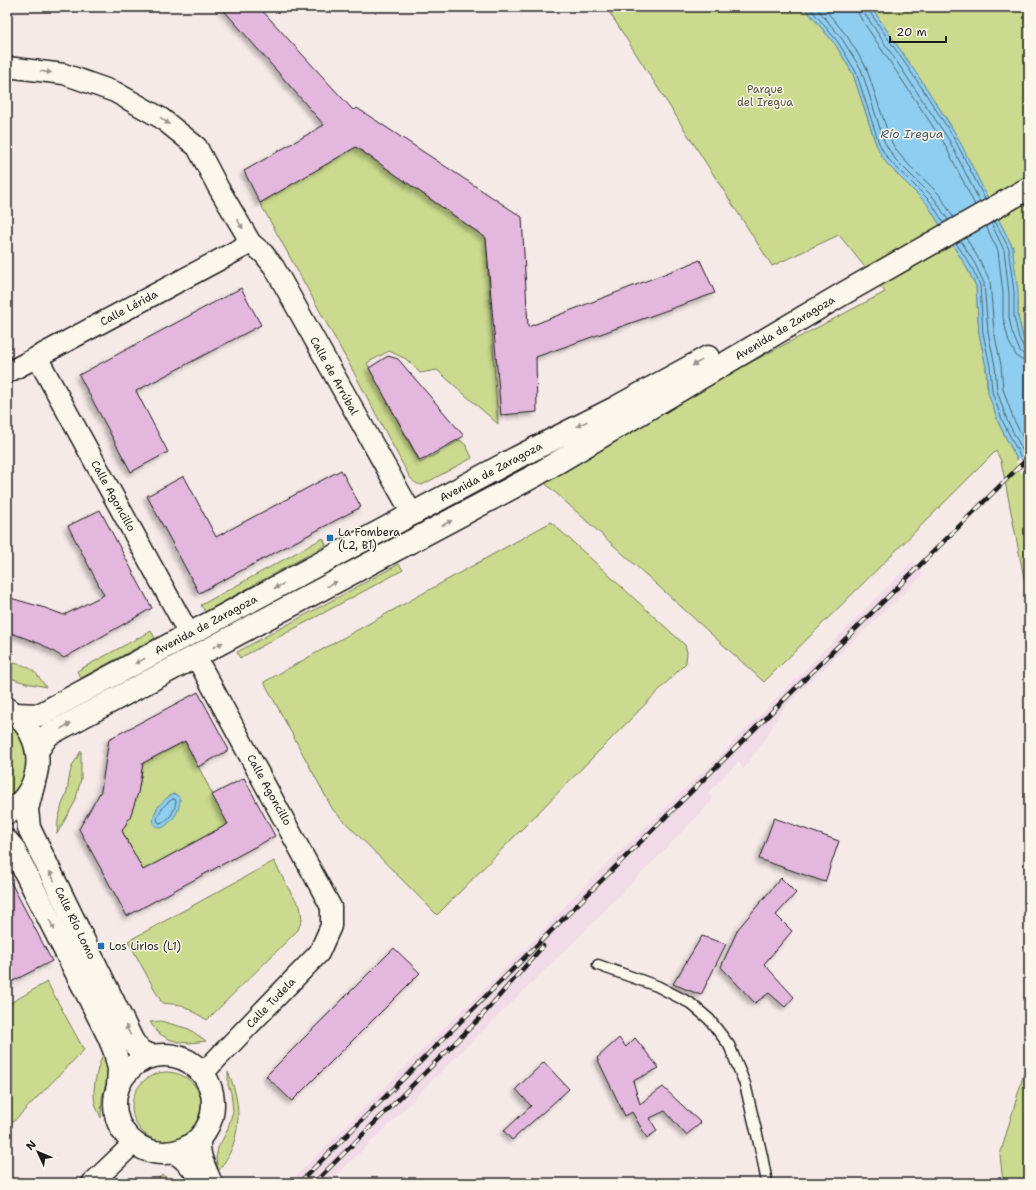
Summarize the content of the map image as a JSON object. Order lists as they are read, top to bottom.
{
  "streets": {
    "main road": ["Avenida de Zaragoza", "Calle Río Lomo"],
    "street": [
      "Calle Lérida",
      "Calle de Arrúbal",
      "Calle Agoncillo",
      "Calle Tudela"
    ]
  },
  "crossings": [
    ["Calle Lérida", "Calle de Arrúbal"],
    ["Calle Lérida", "Calle Agoncillo"],
    ["Avenida de Zaragoza", "Calle de Arrúbal"],
    ["Avenida de Zaragoza", "Calle Agoncillo"],
    ["Calle Agoncillo", "Calle Tudela"],
    ["Calle Río Lomo", "Calle Tudela"]
  ],
  "one_way": ["Calle de Arrúbal"],
  "water": ["Río Iregua"],
  "parks": ["Parque del Iregua"],
  "places": {
    "transit": ["La Fombera (L2, B1)", "Los Lirios (L1)"]
  },
  "scale_bar": "20 m",
  "north": "top left"
}
